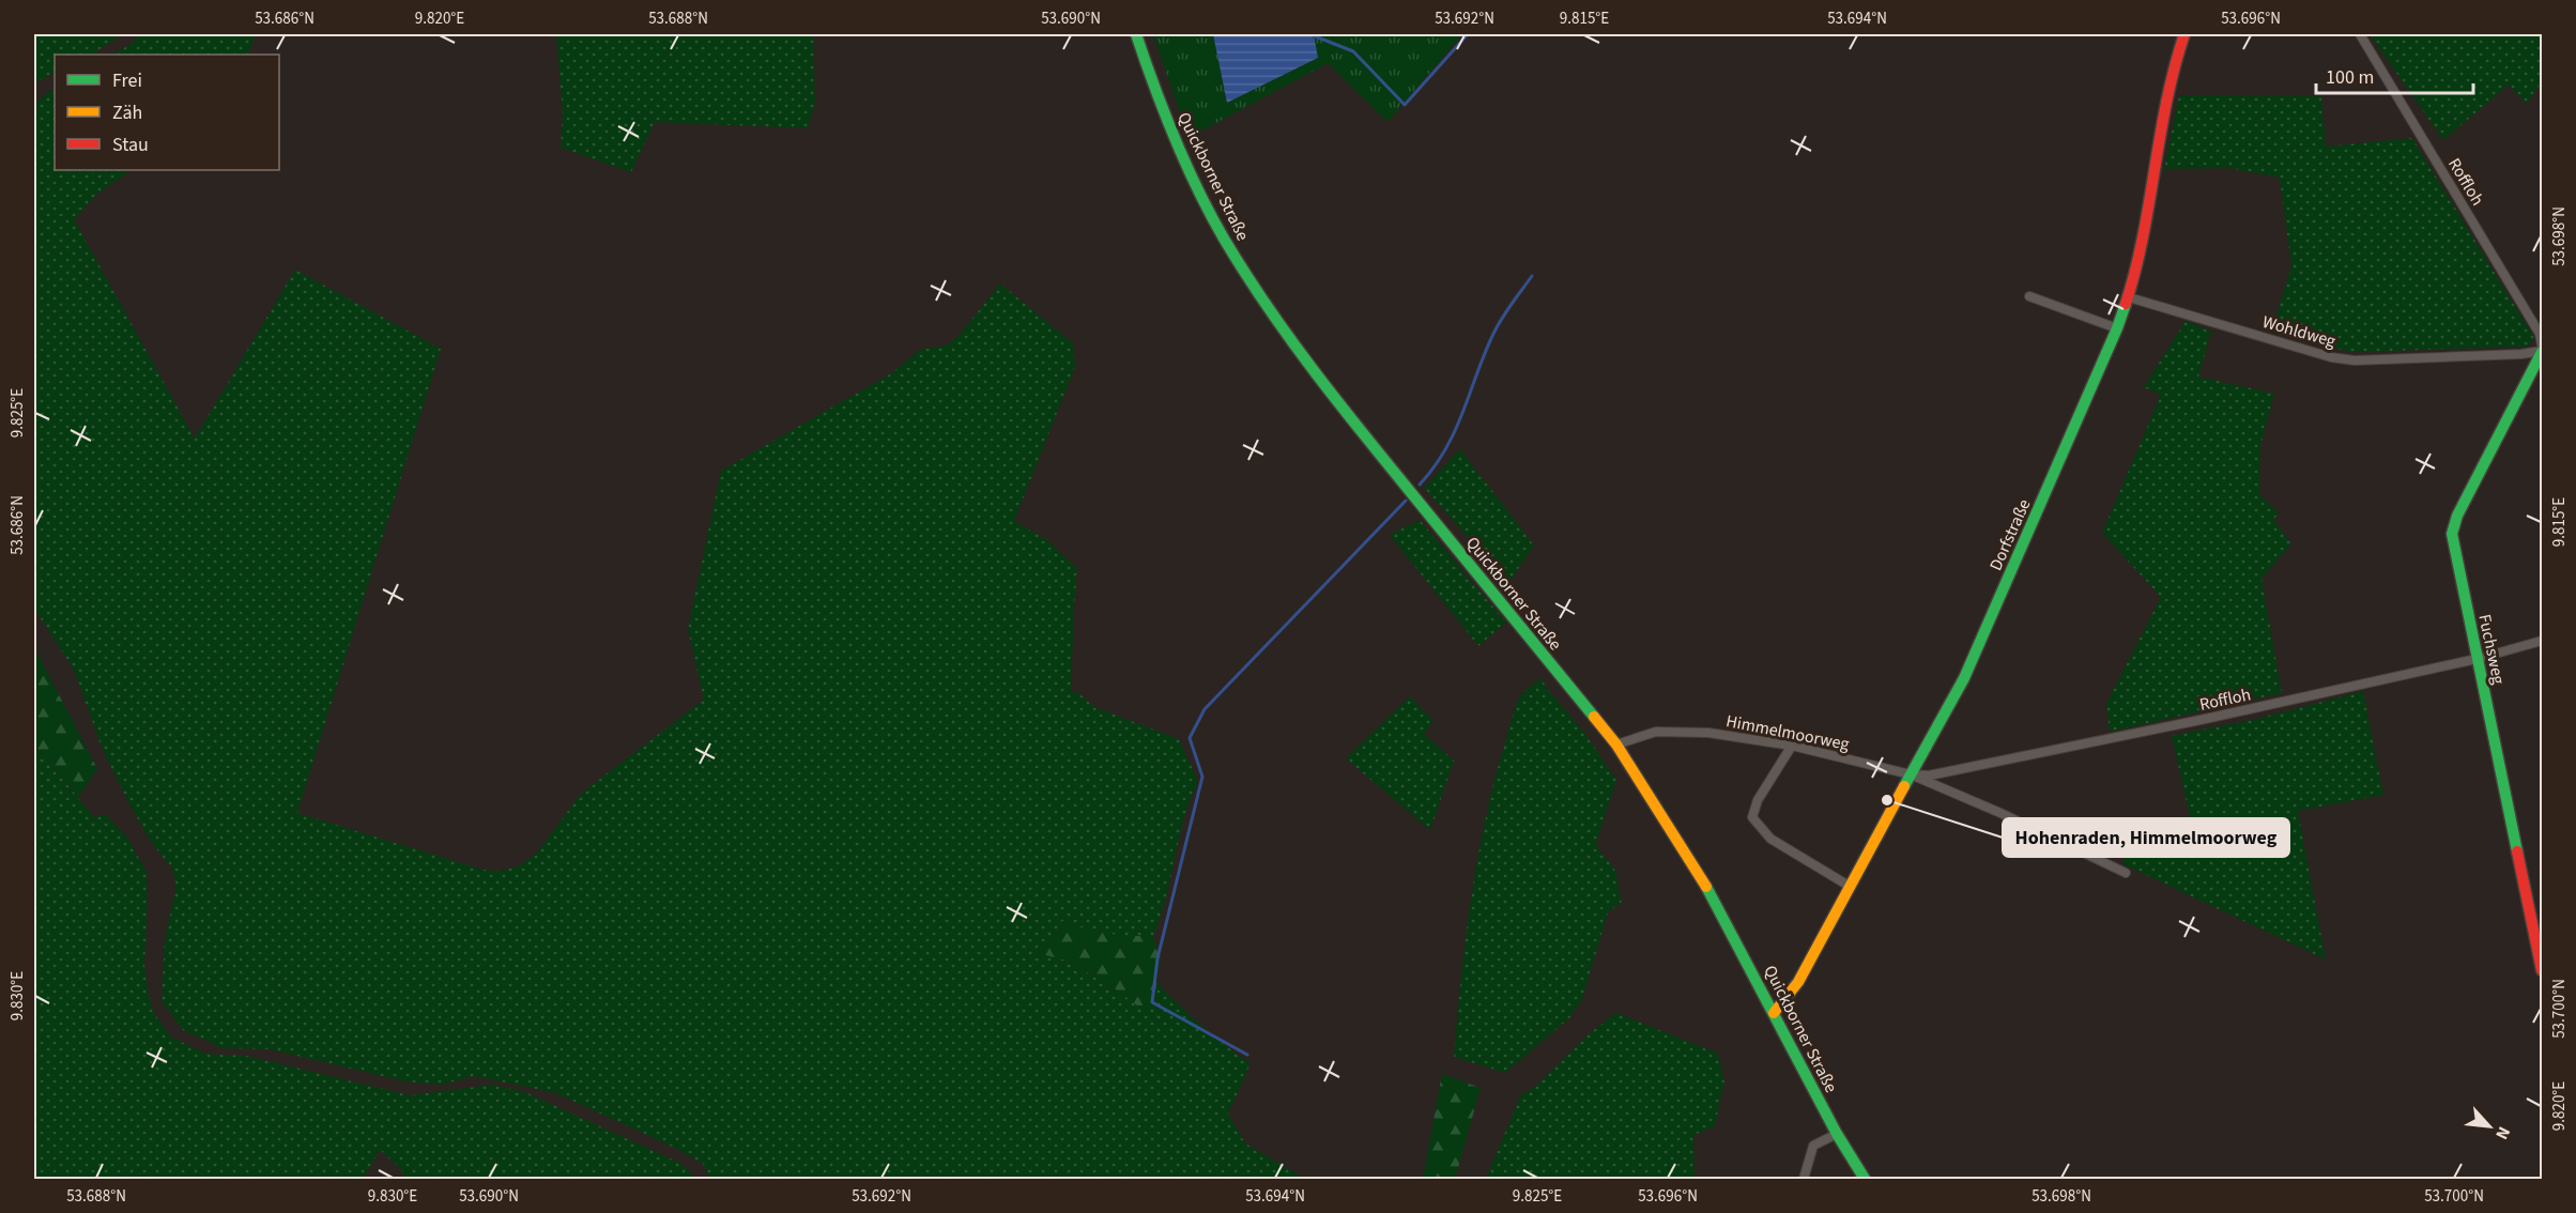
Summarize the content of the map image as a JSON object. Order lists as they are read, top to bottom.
{
  "streets": {
    "street": [
      "Quickborner Straße",
      "Roffloh",
      "Wohldweg",
      "Dorfstraße",
      "Fuchsweg",
      "Himmelmoorweg"
    ]
  },
  "crossings": [
    ["Quickborner Straße", "Dorfstraße"],
    ["Quickborner Straße", "Himmelmoorweg"],
    ["Roffloh", "Wohldweg"],
    ["Roffloh", "Dorfstraße"],
    ["Roffloh", "Fuchsweg"],
    ["Roffloh", "Himmelmoorweg"],
    ["Wohldweg", "Dorfstraße"],
    ["Wohldweg", "Fuchsweg"],
    ["Dorfstraße", "Himmelmoorweg"]
  ],
  "places": ["Hohenraden, Himmelmoorweg"],
  "legend": ["Frei", "Zäh", "Stau"],
  "scale_bar": "100 m",
  "north": "bottom right",
  "coordinates": [
    "53.686°N",
    "9.820°E",
    "53.688°N",
    "53.690°N",
    "53.692°N",
    "9.815°E",
    "53.694°N",
    "53.696°N",
    "53.698°N",
    "9.825°E",
    "9.830°E",
    "53.700°N"
  ]
}
